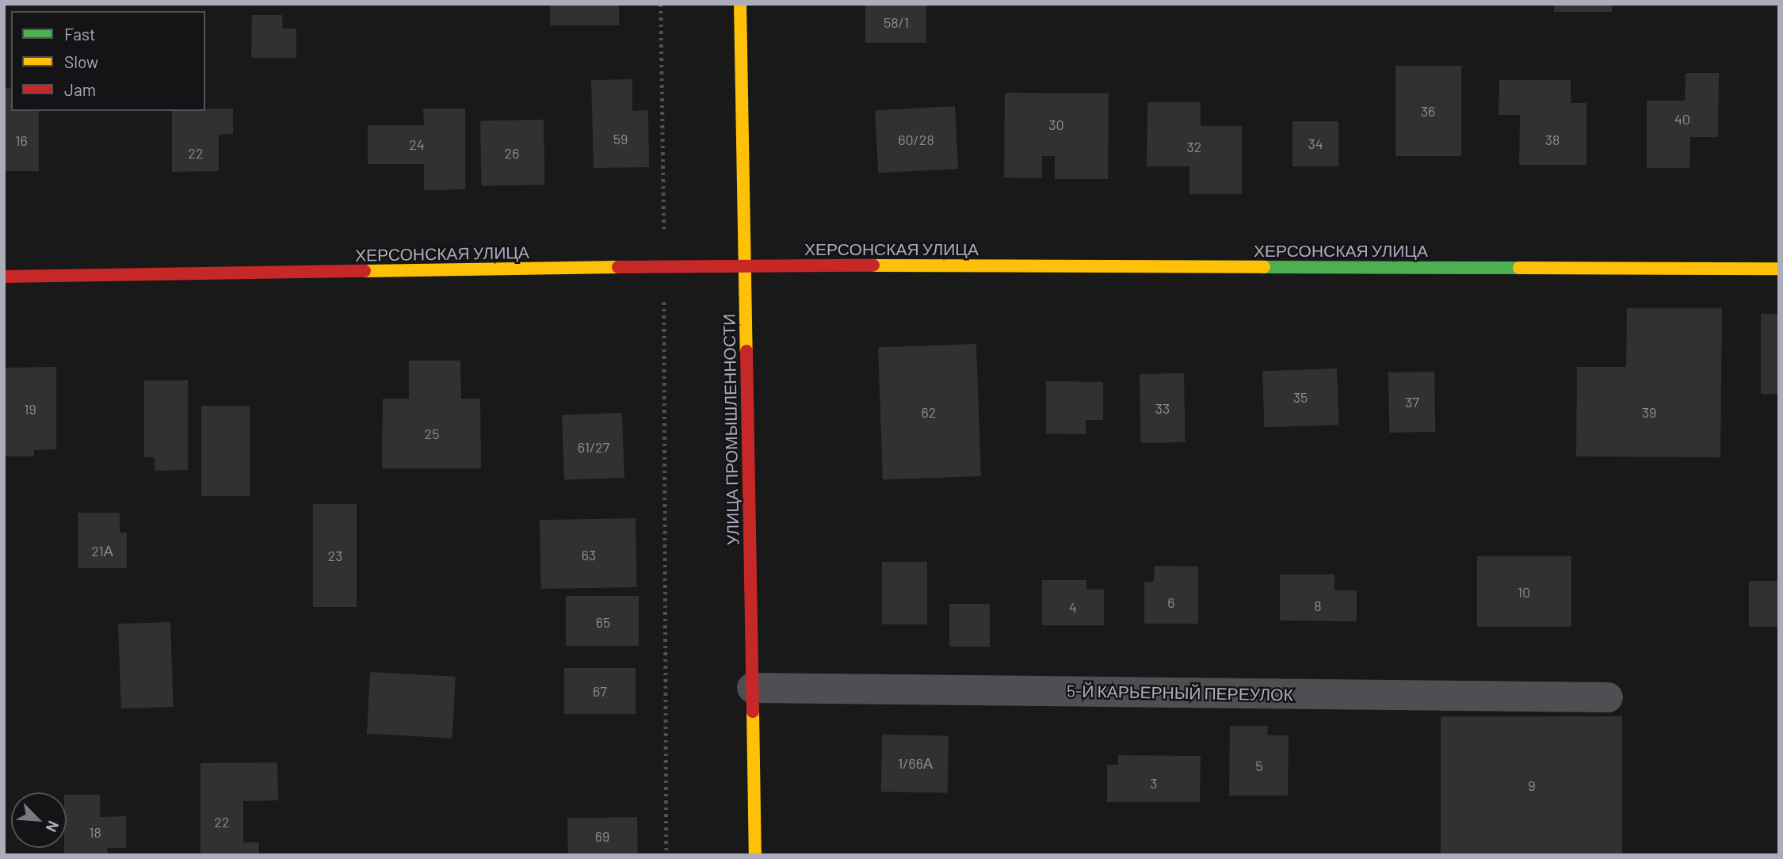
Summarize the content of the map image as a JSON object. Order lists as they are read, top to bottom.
{
  "streets": {
    "street": ["ХЕРСОНСКАЯ УЛИЦА", "УЛИЦА ПРОМЫШЛЕННОСТИ", "5-Й КАРЬЕРНЫЙ ПЕРЕУЛОК"]
  },
  "crossings": [
    ["ХЕРСОНСКАЯ УЛИЦА", "УЛИЦА ПРОМЫШЛЕННОСТИ"],
    ["УЛИЦА ПРОМЫШЛЕННОСТИ", "5-Й КАРЬЕРНЫЙ ПЕРЕУЛОК"]
  ],
  "house_numbers": [
    "58/1",
    "36",
    "40",
    "30",
    "59",
    "60/28",
    "38",
    "16",
    "34",
    "24",
    "32",
    "22",
    "26",
    "35",
    "37",
    "33",
    "19",
    "62",
    "39",
    "25",
    "61/27",
    "21А",
    "63",
    "23",
    "10",
    "6",
    "8",
    "4",
    "65",
    "67",
    "1/66А",
    "5",
    "3",
    "9",
    "22",
    "18",
    "69"
  ],
  "legend": ["Fast", "Slow", "Jam"],
  "north": "bottom right"
}
